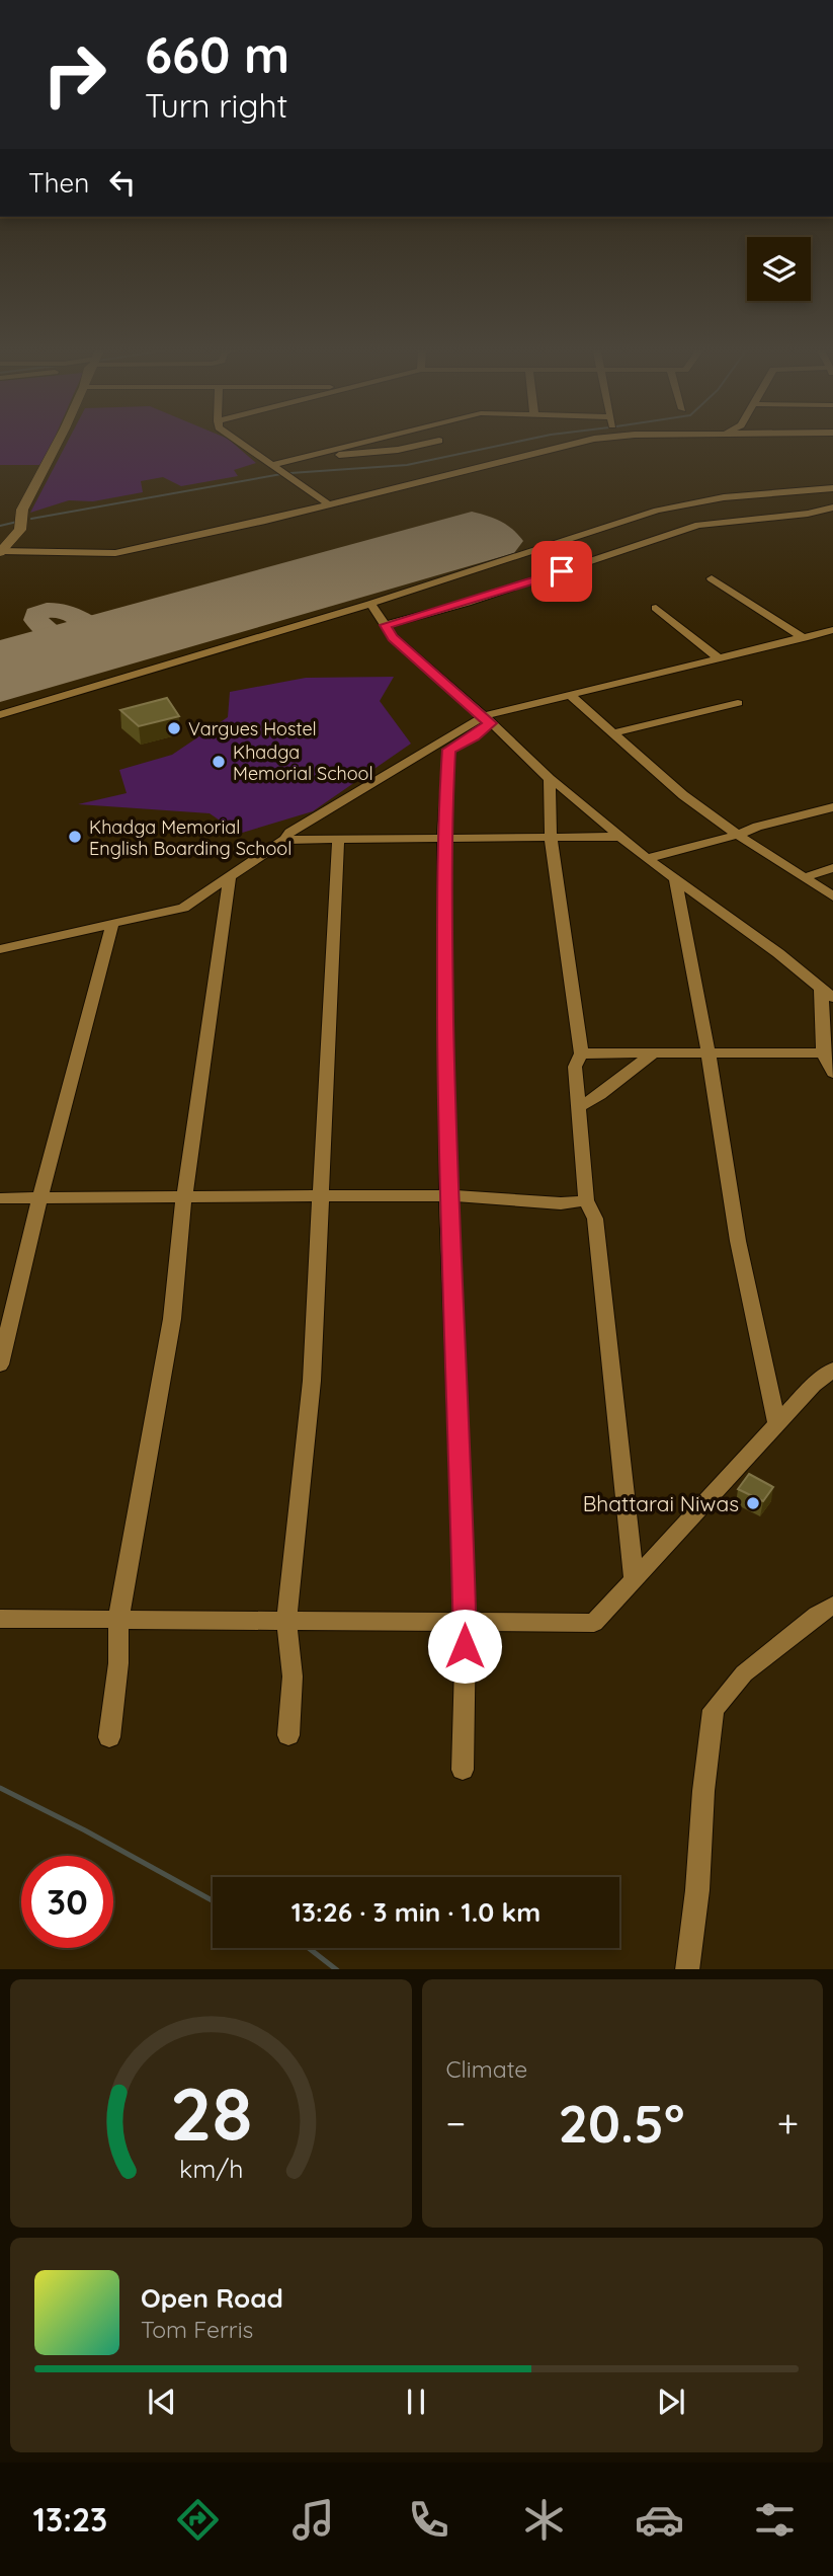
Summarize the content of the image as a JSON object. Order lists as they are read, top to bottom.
{
  "places": [
    "Vargues Hostel",
    "Khadga Memorial School",
    "Khadga Memorial English Boarding School",
    "Bhattarai Niwas"
  ],
  "page": {
    "turn": ["660 m", "Turn right"],
    "then": "Then",
    "limit": "30",
    "trip": "13:26 · 3 min · 1.0 km",
    "tile": "Climate",
    "heat": ["−", "20.5°", "+"],
    "song": ["Open Road", "Tom Ferris"],
    "tabs": "13:23",
    "gauge": ["28", "km/h"]
  }
}
